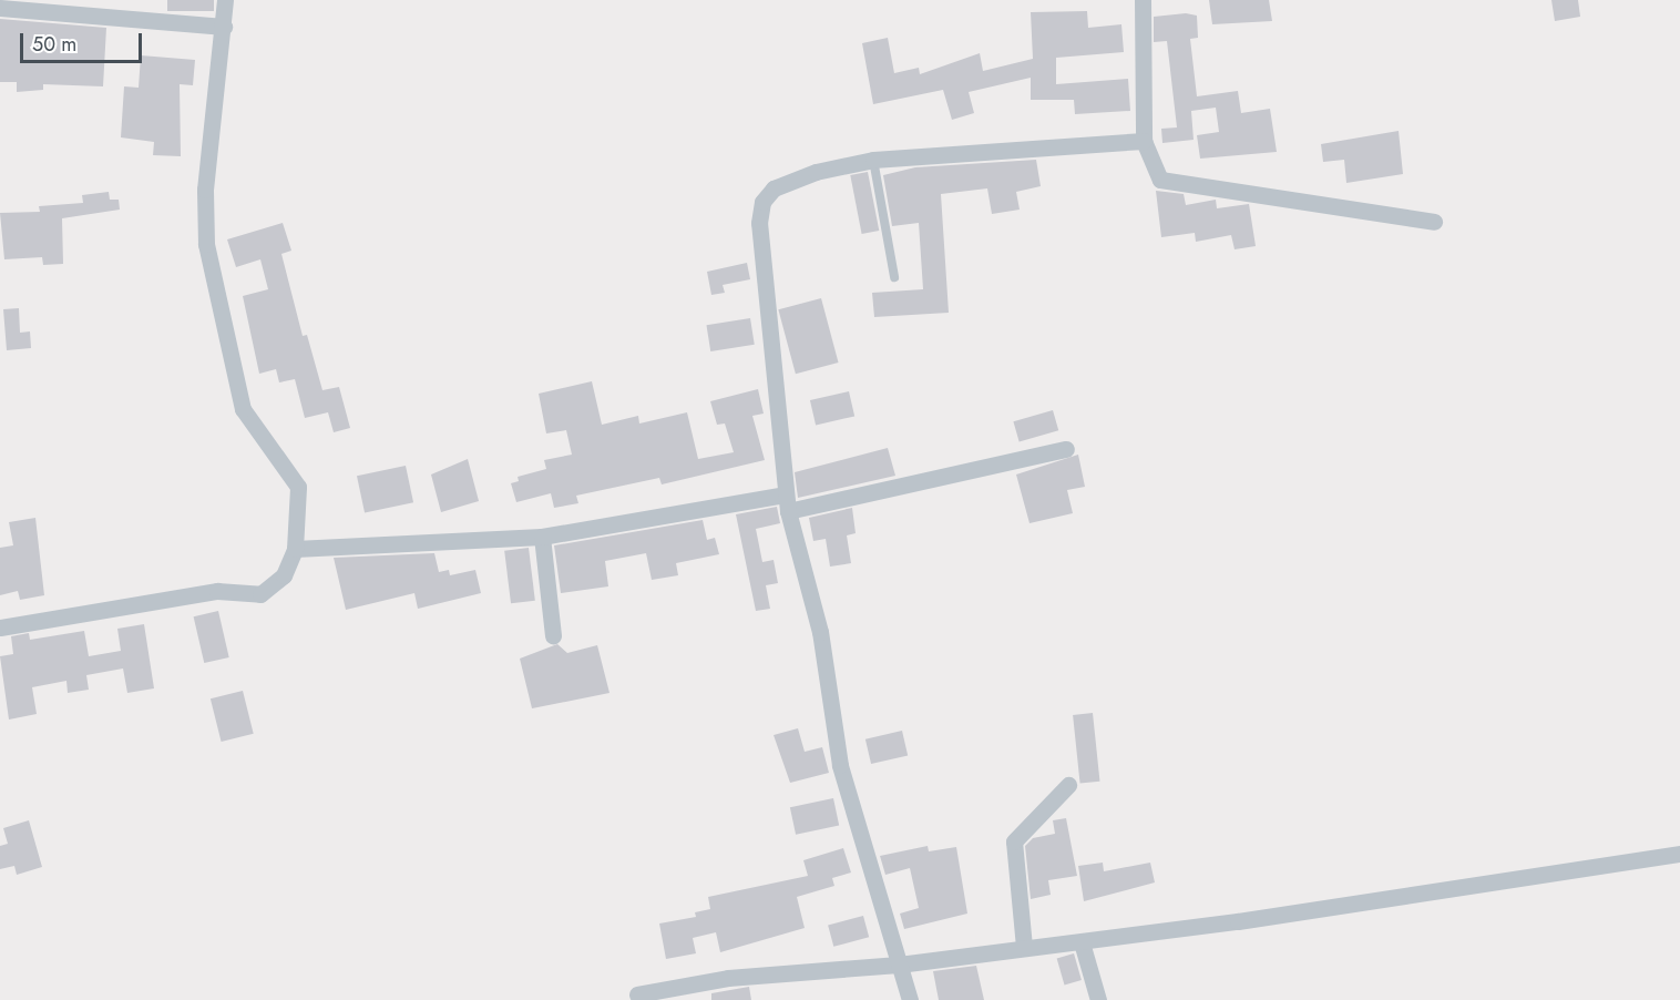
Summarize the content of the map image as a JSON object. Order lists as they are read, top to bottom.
{
  "scale_bar": "50 m"
}
